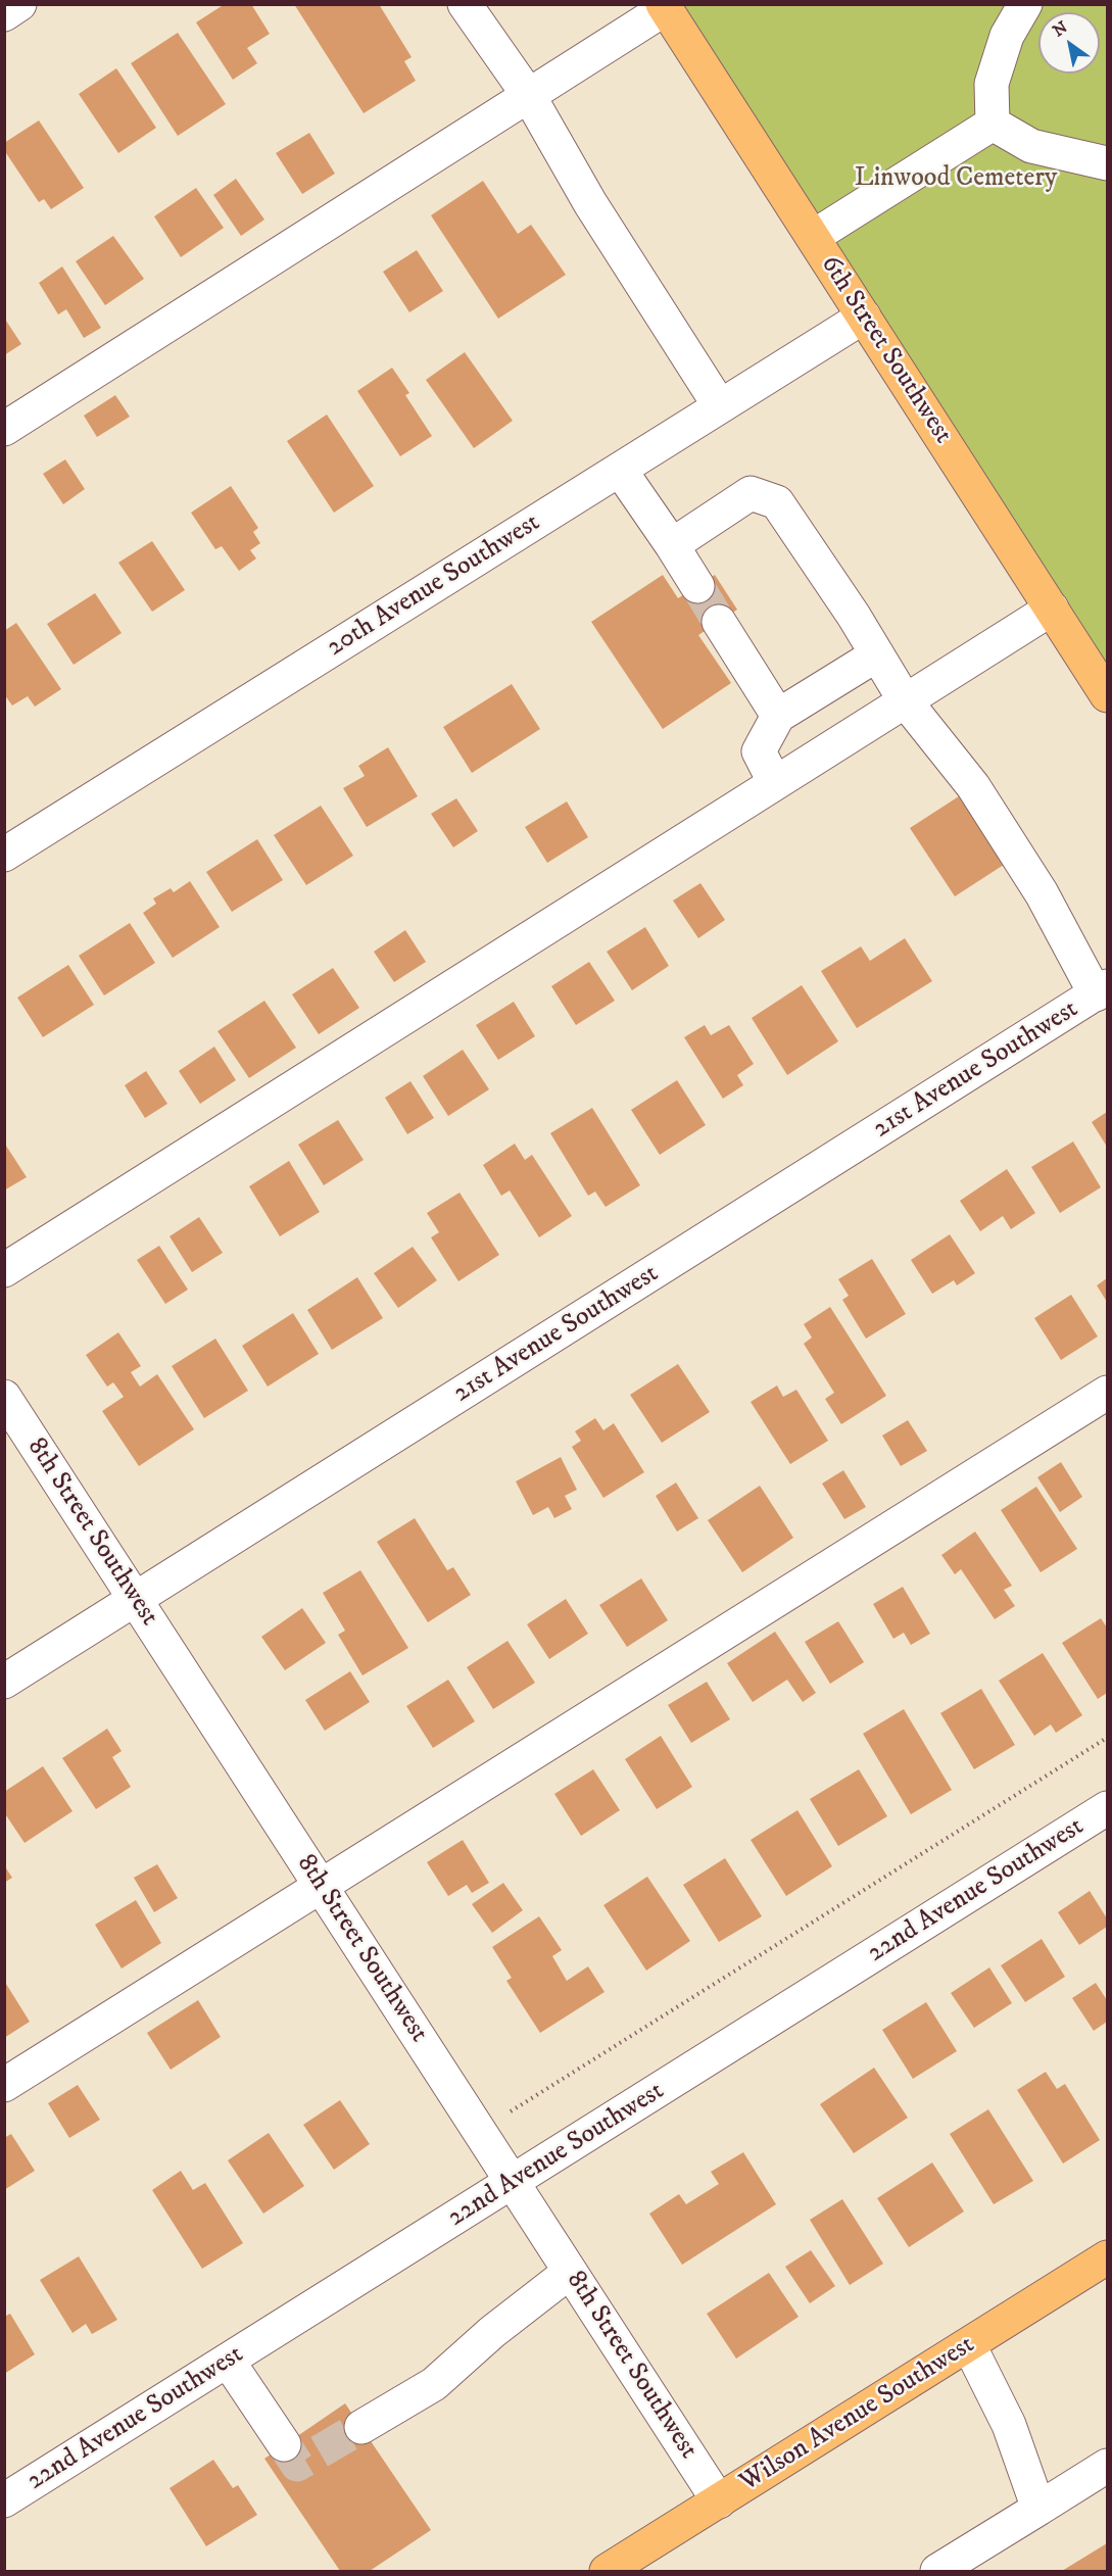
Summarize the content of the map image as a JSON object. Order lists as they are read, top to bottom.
{
  "streets": {
    "main road": ["6th Street Southwest", "Wilson Avenue Southwest"],
    "street": [
      "20th Avenue Southwest",
      "21st Avenue Southwest",
      "8th Street Southwest",
      "22nd Avenue Southwest"
    ]
  },
  "crossings": [
    ["6th Street Southwest", "20th Avenue Southwest"],
    ["21st Avenue Southwest", "8th Street Southwest"],
    ["8th Street Southwest", "22nd Avenue Southwest"],
    ["8th Street Southwest", "Wilson Avenue Southwest"]
  ],
  "parks": ["Linwood Cemetery"],
  "north": "top left"
}
